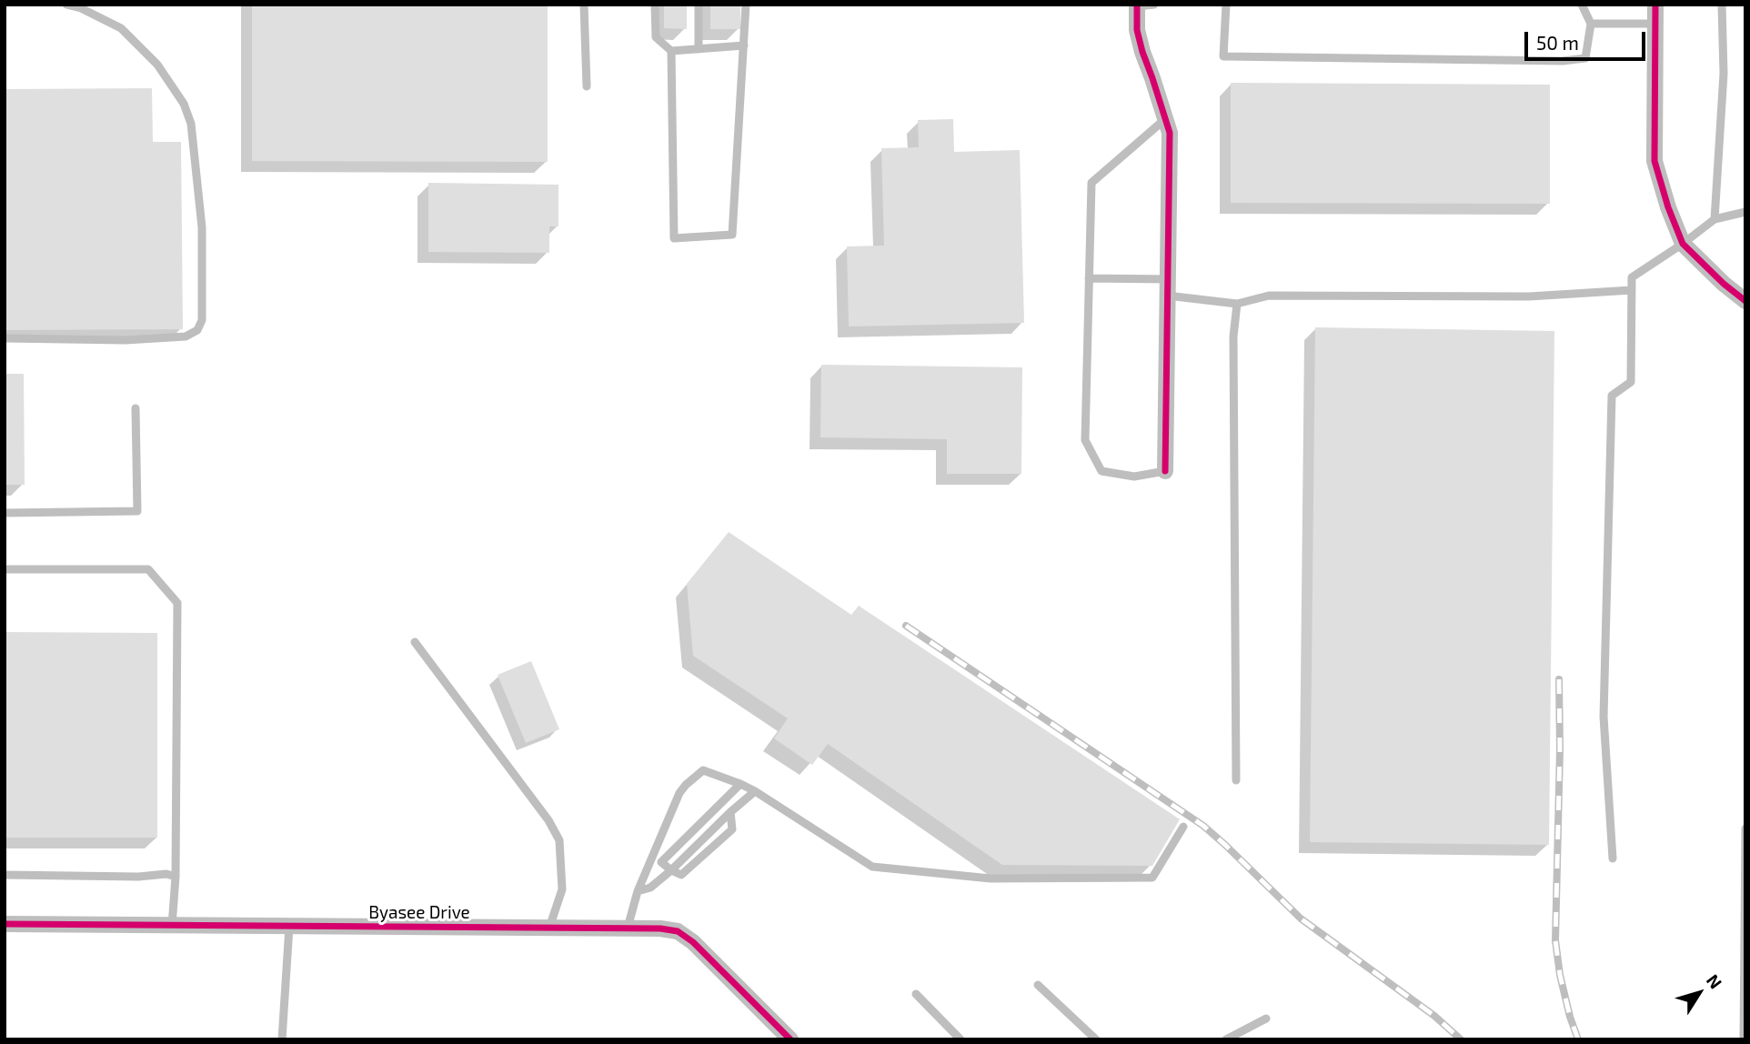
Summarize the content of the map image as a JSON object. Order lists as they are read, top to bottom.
{
  "streets": {
    "street": ["Byasee Drive"]
  },
  "scale_bar": "50 m",
  "north": "top right"
}
